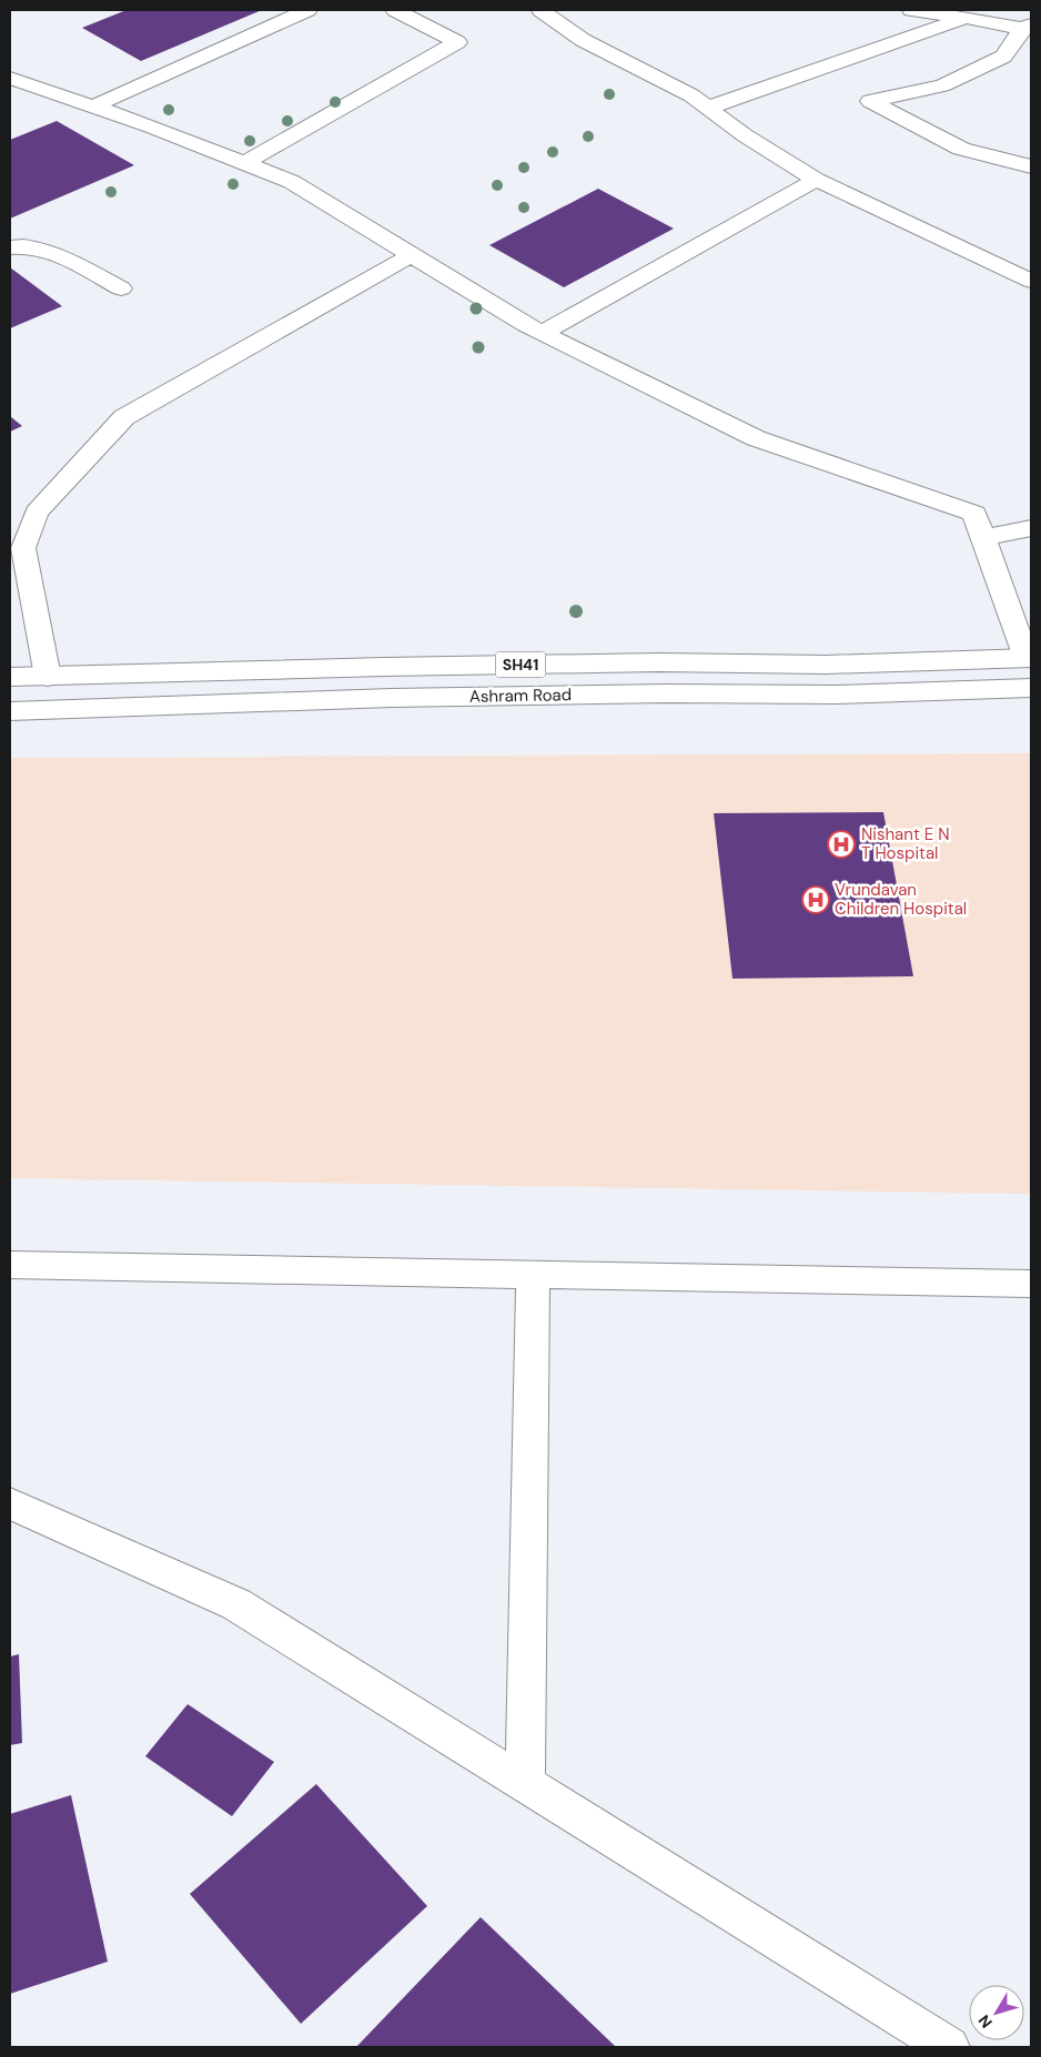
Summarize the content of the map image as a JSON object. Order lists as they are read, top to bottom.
{
  "streets": {
    "street": ["SH41", "Ashram Road"]
  },
  "places": {
    "hospital": ["Nishant E N T Hospital", "Vrundavan Children Hospital"]
  },
  "north": "bottom left"
}
